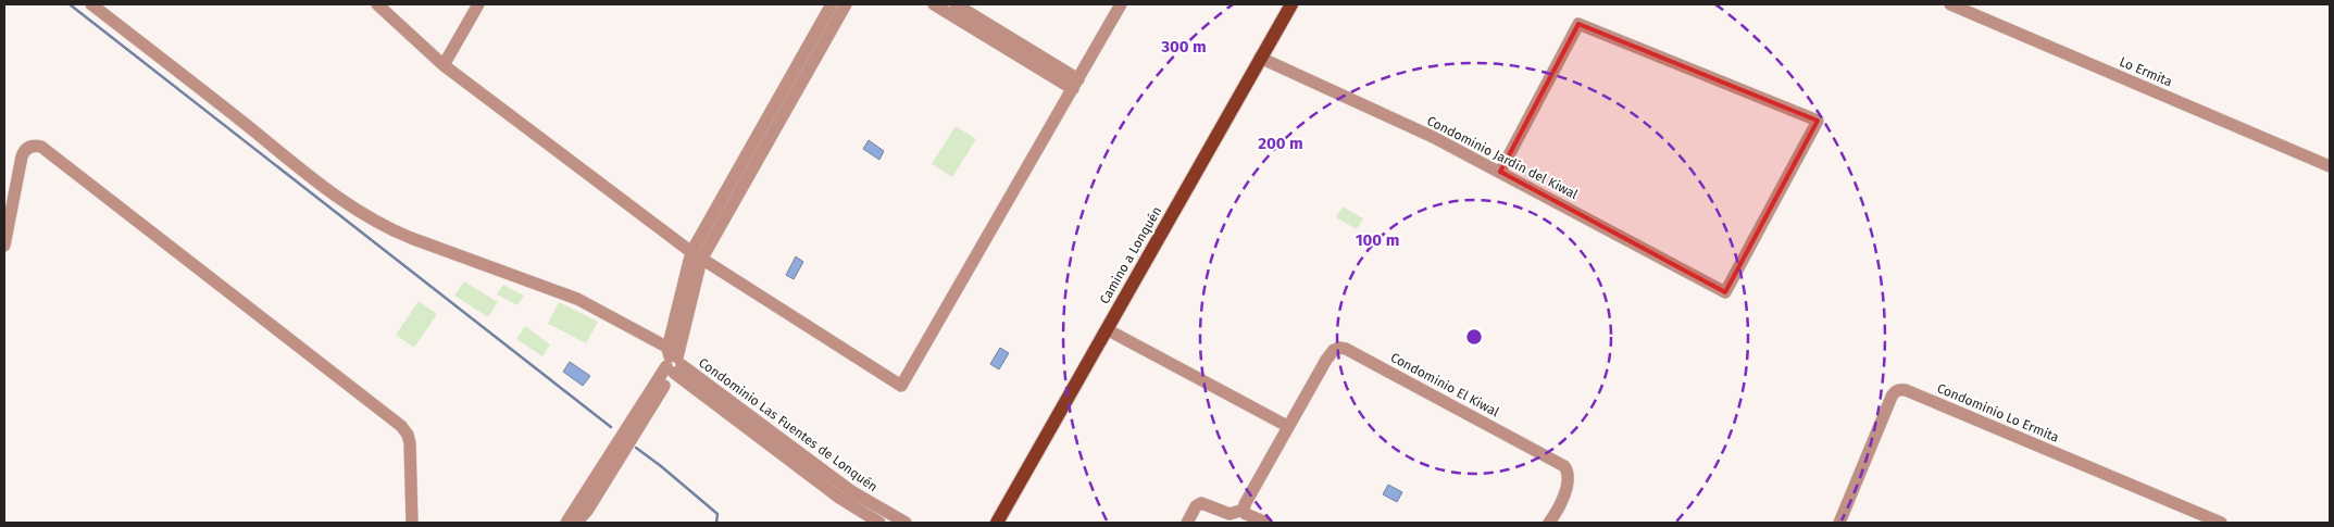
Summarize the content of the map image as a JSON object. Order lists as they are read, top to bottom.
{
  "streets": {
    "main road": ["Camino a Lonquén"],
    "street": [
      "Lo Ermita",
      "Condominio Jardín del Kiwal",
      "Condominio El Kiwal",
      "Condominio Lo Ermita",
      "Condominio Las Fuentes de Lonquén"
    ]
  },
  "crossings": [
    ["Condominio Jardín del Kiwal", "Camino a Lonquén"]
  ],
  "rings": ["300 m", "200 m", "100 m"]
}
